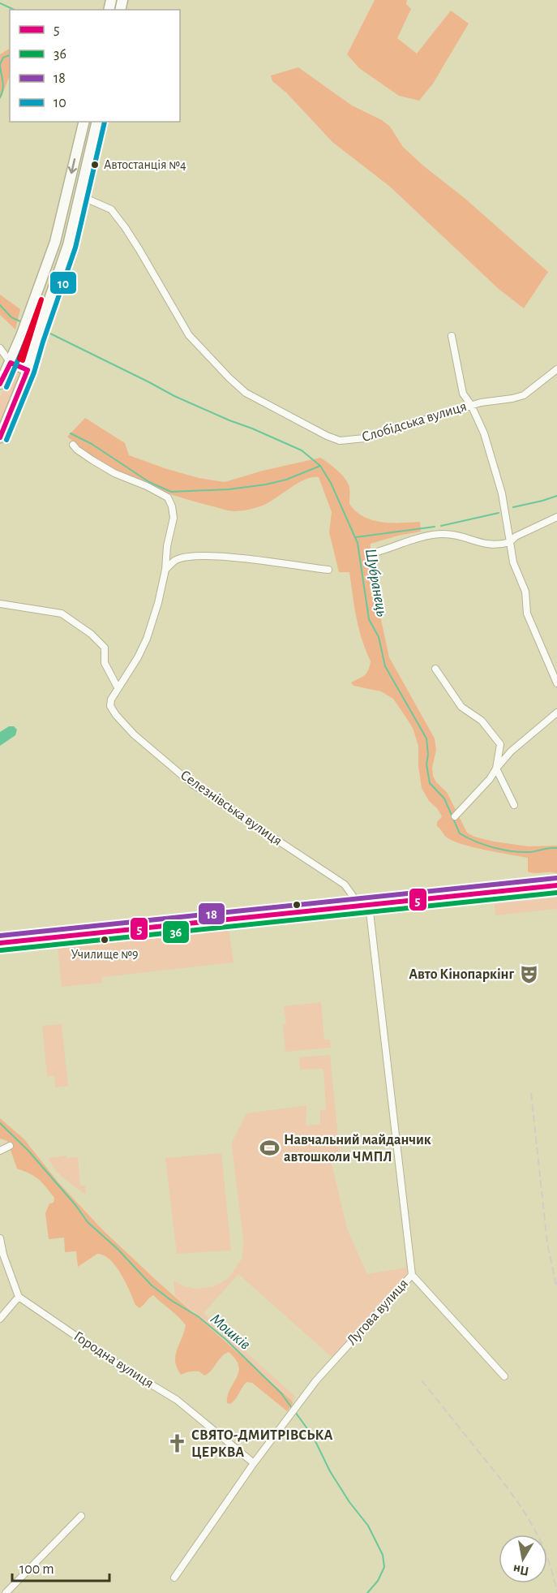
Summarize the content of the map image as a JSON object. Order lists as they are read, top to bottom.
{
  "streets": {
    "street": [
      "Слобідська вулиця",
      "Селезнівська вулиця",
      "Лугова вулиця",
      "Городна вулиця"
    ]
  },
  "crossings": [
    ["Селезнівська вулиця", "Лугова вулиця"],
    ["Лугова вулиця", "Городна вулиця"]
  ],
  "water": ["Шубранець", "Мошків"],
  "places": {
    "other": ["Автостанція №4", "Училище №9"],
    "theatre": ["Авто Кінопаркінг"],
    "sports": ["Навчальний майданчик автошколи ЧМПЛ"],
    "church": ["СВЯТО-ДМИТРІВСЬКА ЦЕРКВА"]
  },
  "lines": [
    "transit line 10",
    "transit line 5",
    "transit line 18",
    "transit line 36"
  ],
  "legend": [
    "5",
    "36",
    "18",
    "10"
  ],
  "scale_bar": "100 m",
  "north": "bottom"
}
